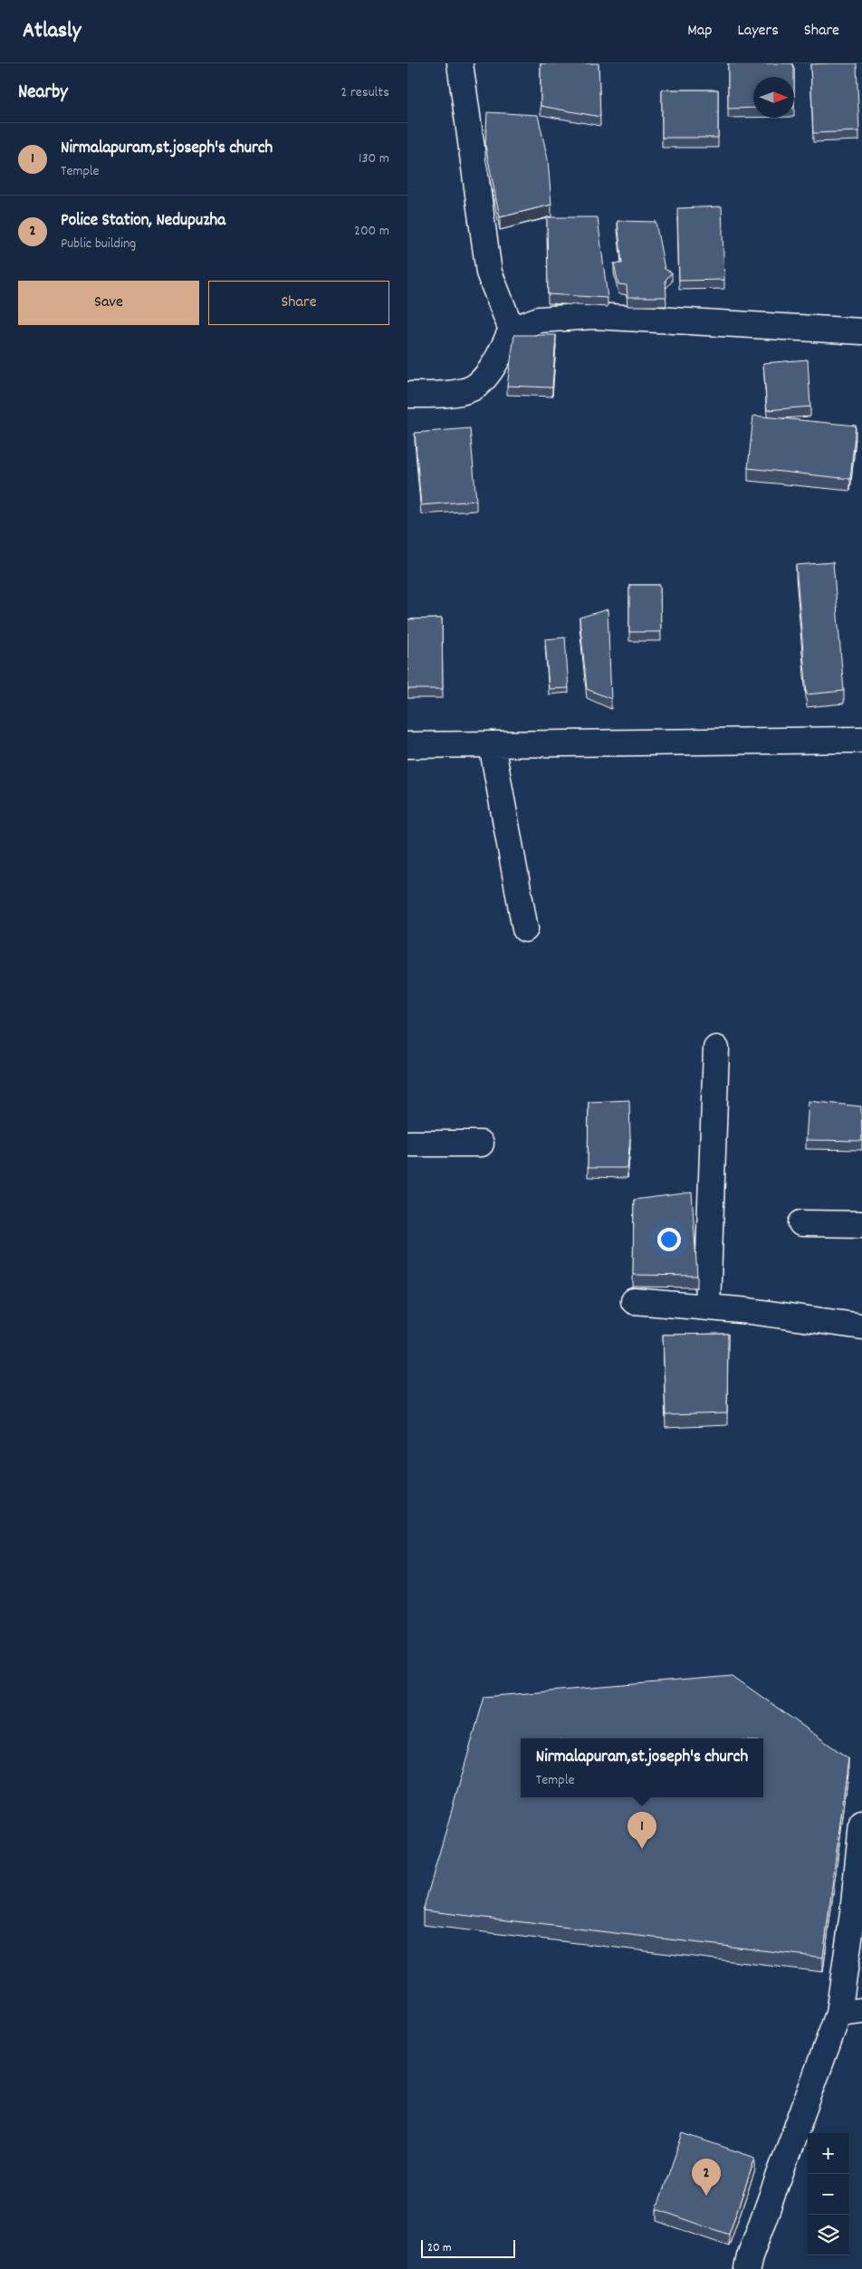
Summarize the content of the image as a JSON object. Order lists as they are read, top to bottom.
{
  "scale_bar": "20 m",
  "north": "right",
  "page": {
    "header": "Atlasly",
    "nav": ["Map", "Layers", "Share"],
    "heading": ["Nearby", "2 results"],
    "list": [
      {
        "mark": "1",
        "name": "Nirmalapuram,st.joseph's church",
        "note": "Temple",
        "value": "130 m"
      },
      {
        "mark": "2",
        "name": "Police Station, Nedupuzha",
        "note": "Public building",
        "value": "200 m"
      }
    ],
    "buttons": ["Save", "Share"],
    "popup": ["Nirmalapuram,st.joseph's church", "Temple"],
    "pins": ["1", "2"],
    "map_buttons": ["+", "−"],
    "scale": "20 m"
  }
}
